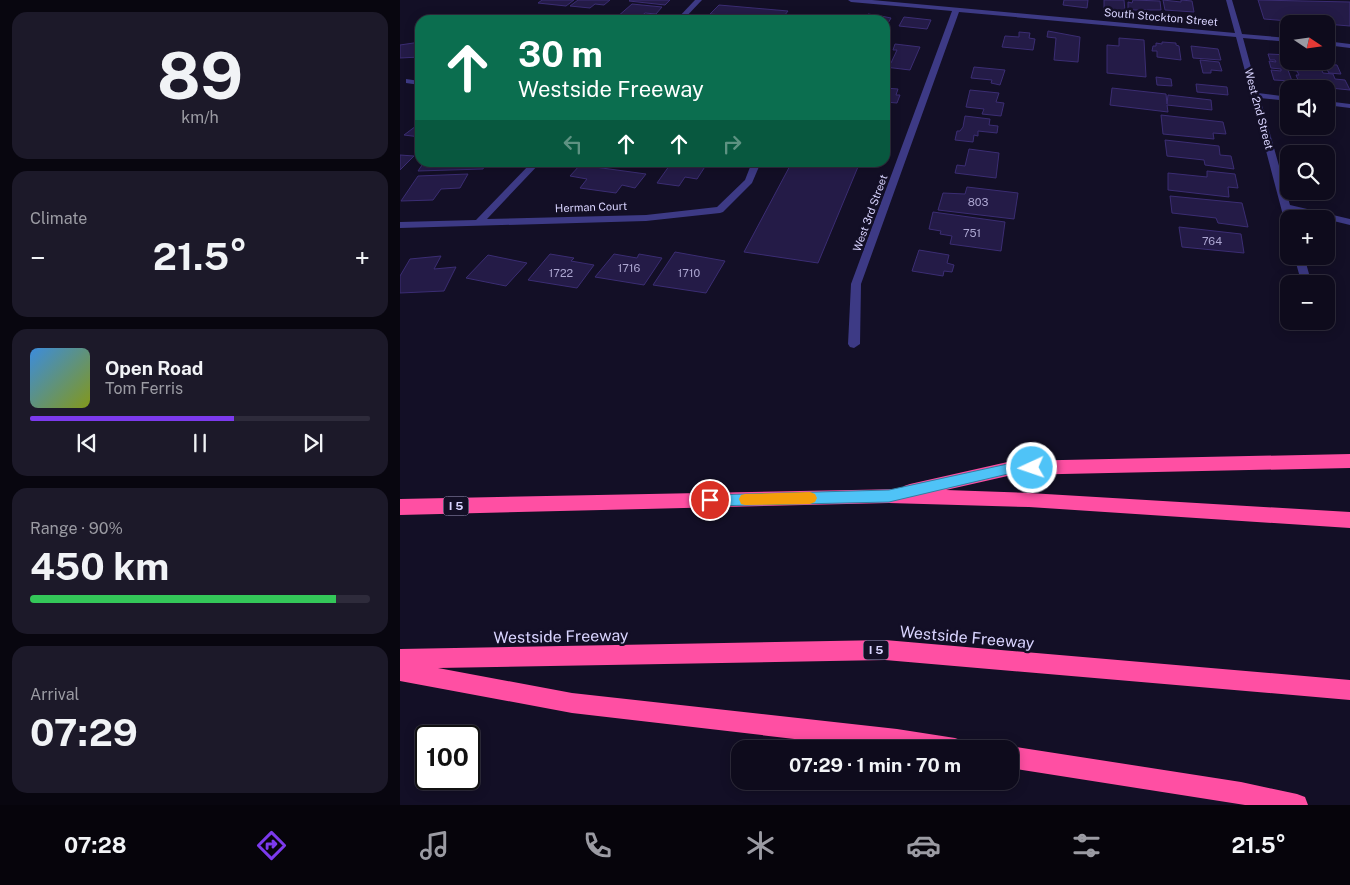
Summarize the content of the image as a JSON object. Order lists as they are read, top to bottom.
{
  "streets": {
    "highway": ["I 5", "Westside Freeway"],
    "street": [
      "South Stockton Street",
      "West 2nd Street",
      "Herman Court",
      "West 3rd Street"
    ]
  },
  "crossings": [
    ["South Stockton Street", "West 2nd Street"],
    ["South Stockton Street", "West 3rd Street"]
  ],
  "house_numbers": [
    "803",
    "751",
    "764",
    "1716",
    "1722",
    "1710"
  ],
  "north": "right",
  "page": {
    "tile": [
      ["89", "km/h"],
      "Climate",
      ["Range · 90%", "450 km"],
      ["Arrival", "07:29"]
    ],
    "map_buttons": ["+", "−"],
    "turn": ["30 m", "Westside Freeway"],
    "heat": ["−", "21.5°", "+"],
    "song": ["Open Road", "Tom Ferris"],
    "limit": "100",
    "trip": "07:29 · 1 min · 70 m",
    "tabs": ["07:28", "21.5°"]
  }
}
